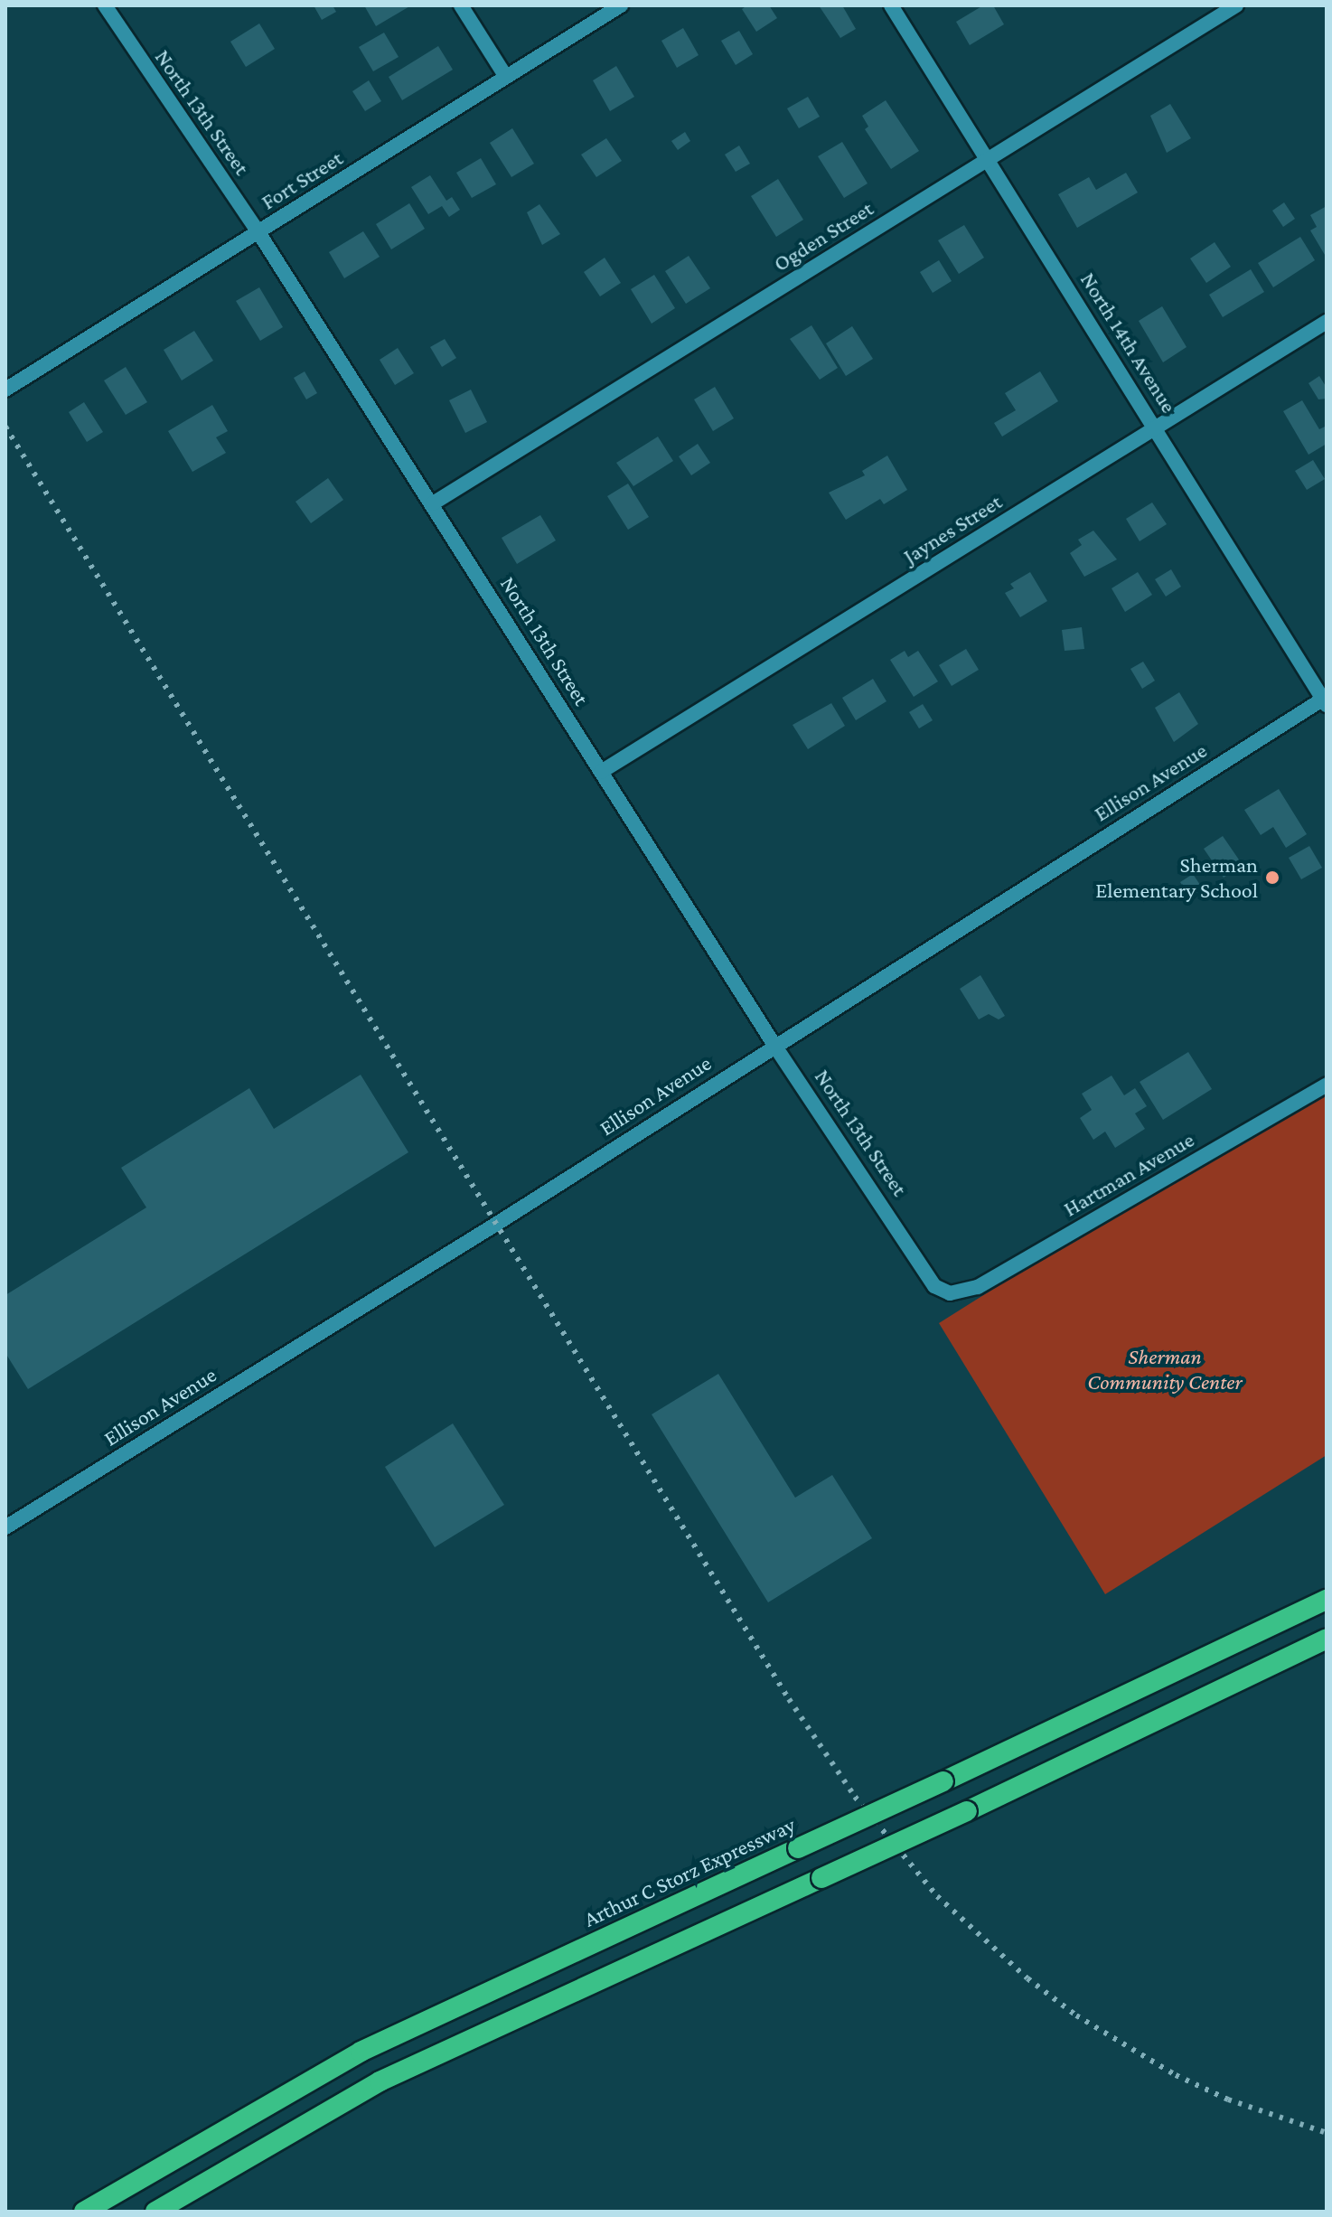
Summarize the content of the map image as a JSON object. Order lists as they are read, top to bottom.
{
  "streets": {
    "highway": ["Arthur C Storz Expressway"],
    "street": [
      "North 13th Street",
      "Fort Street",
      "Ogden Street",
      "North 14th Avenue",
      "Jaynes Street",
      "Ellison Avenue",
      "Hartman Avenue"
    ]
  },
  "crossings": [
    ["North 13th Street", "Fort Street"],
    ["North 13th Street", "Ogden Street"],
    ["North 13th Street", "Jaynes Street"],
    ["North 13th Street", "Ellison Avenue"],
    ["North 13th Street", "Hartman Avenue"],
    ["Ogden Street", "North 14th Avenue"],
    ["North 14th Avenue", "Jaynes Street"],
    ["North 14th Avenue", "Ellison Avenue"]
  ],
  "parks": ["Sherman Community Center"],
  "places": ["Sherman Elementary School"]
}
